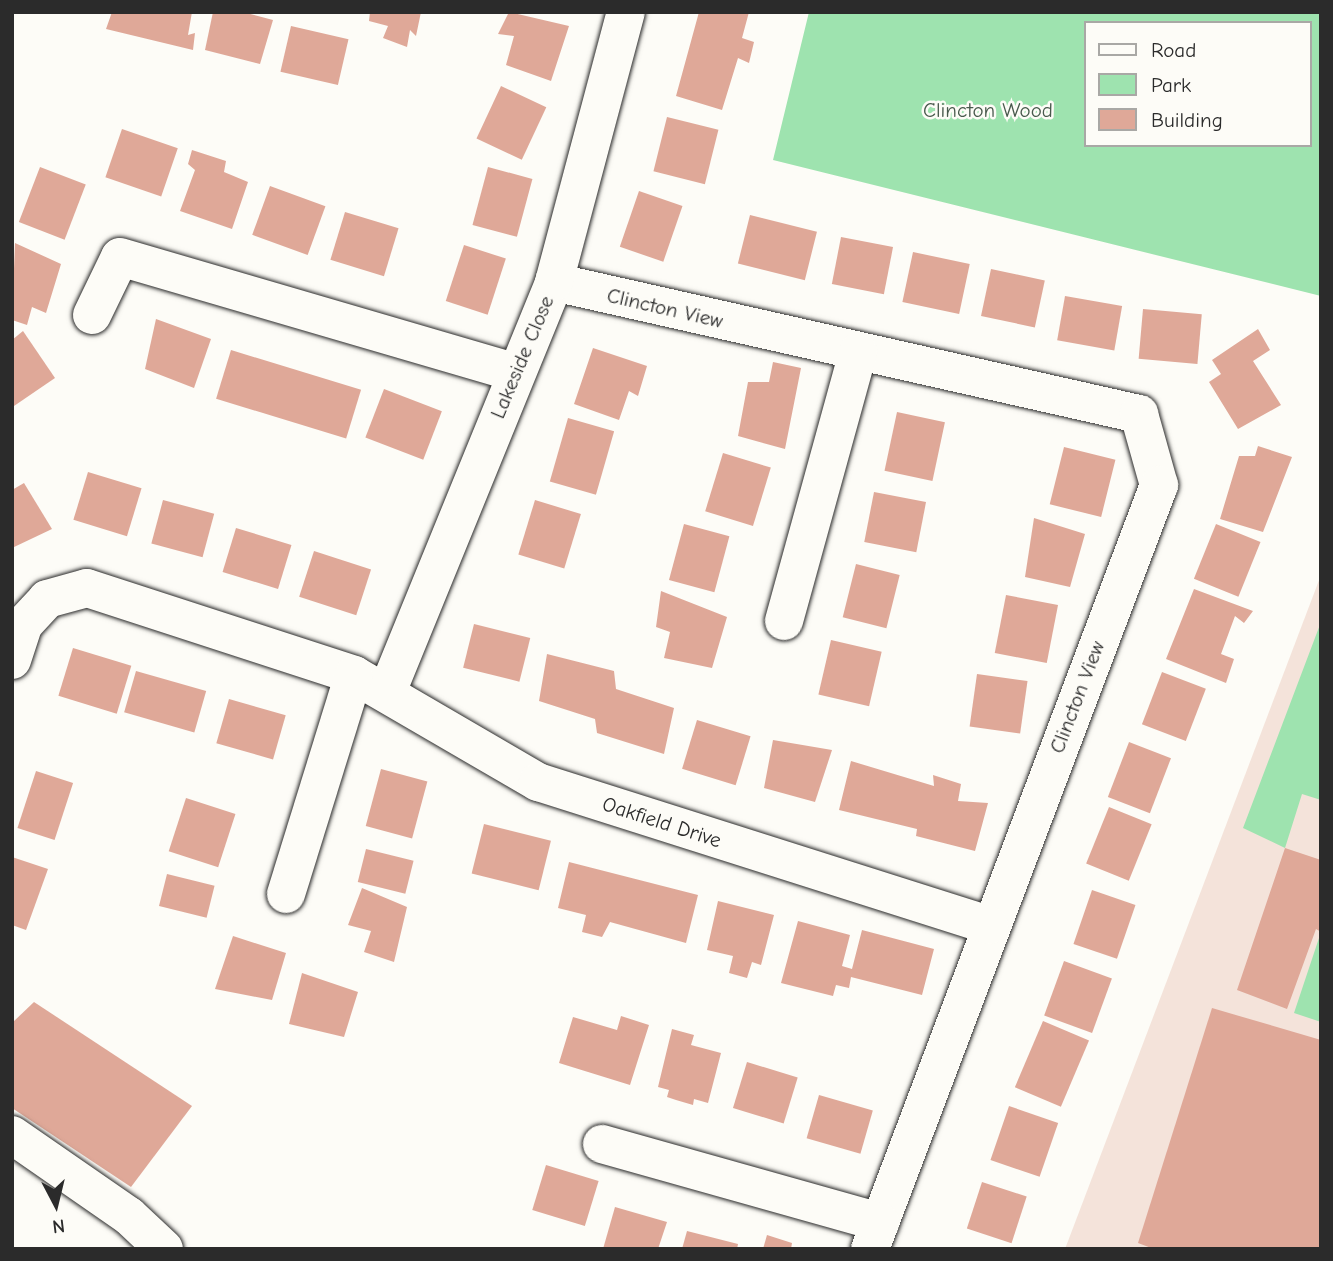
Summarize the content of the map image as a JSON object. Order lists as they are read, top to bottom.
{
  "streets": {
    "street": ["Clincton View", "Lakeside Close", "Oakfield Drive"]
  },
  "crossings": [
    ["Clincton View", "Lakeside Close"],
    ["Clincton View", "Oakfield Drive"],
    ["Lakeside Close", "Oakfield Drive"]
  ],
  "parks": ["Clincton Wood"],
  "legend": ["Road", "Park", "Building"],
  "north": "bottom"
}
